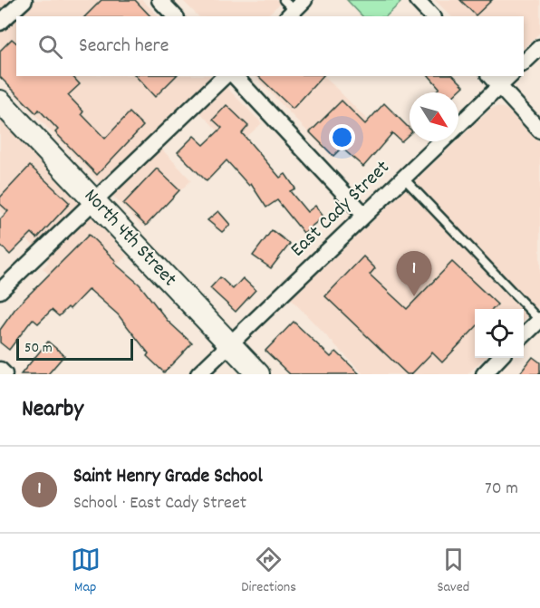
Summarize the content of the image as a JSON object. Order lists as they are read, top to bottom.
{
  "streets": {
    "street": ["East Cady Street", "North 4th Street"]
  },
  "crossings": [
    ["East Cady Street", "North 4th Street"]
  ],
  "scale_bar": "50 m",
  "north": "bottom right",
  "page": {
    "search": "Search here",
    "pins": "1",
    "scale": "50 m",
    "heading": "Nearby",
    "list": [
      {
        "mark": "1",
        "name": "Saint Henry Grade School",
        "note": "School · East Cady Street",
        "value": "70 m"
      }
    ],
    "nav": ["Map", "Directions", "Saved"]
  }
}
